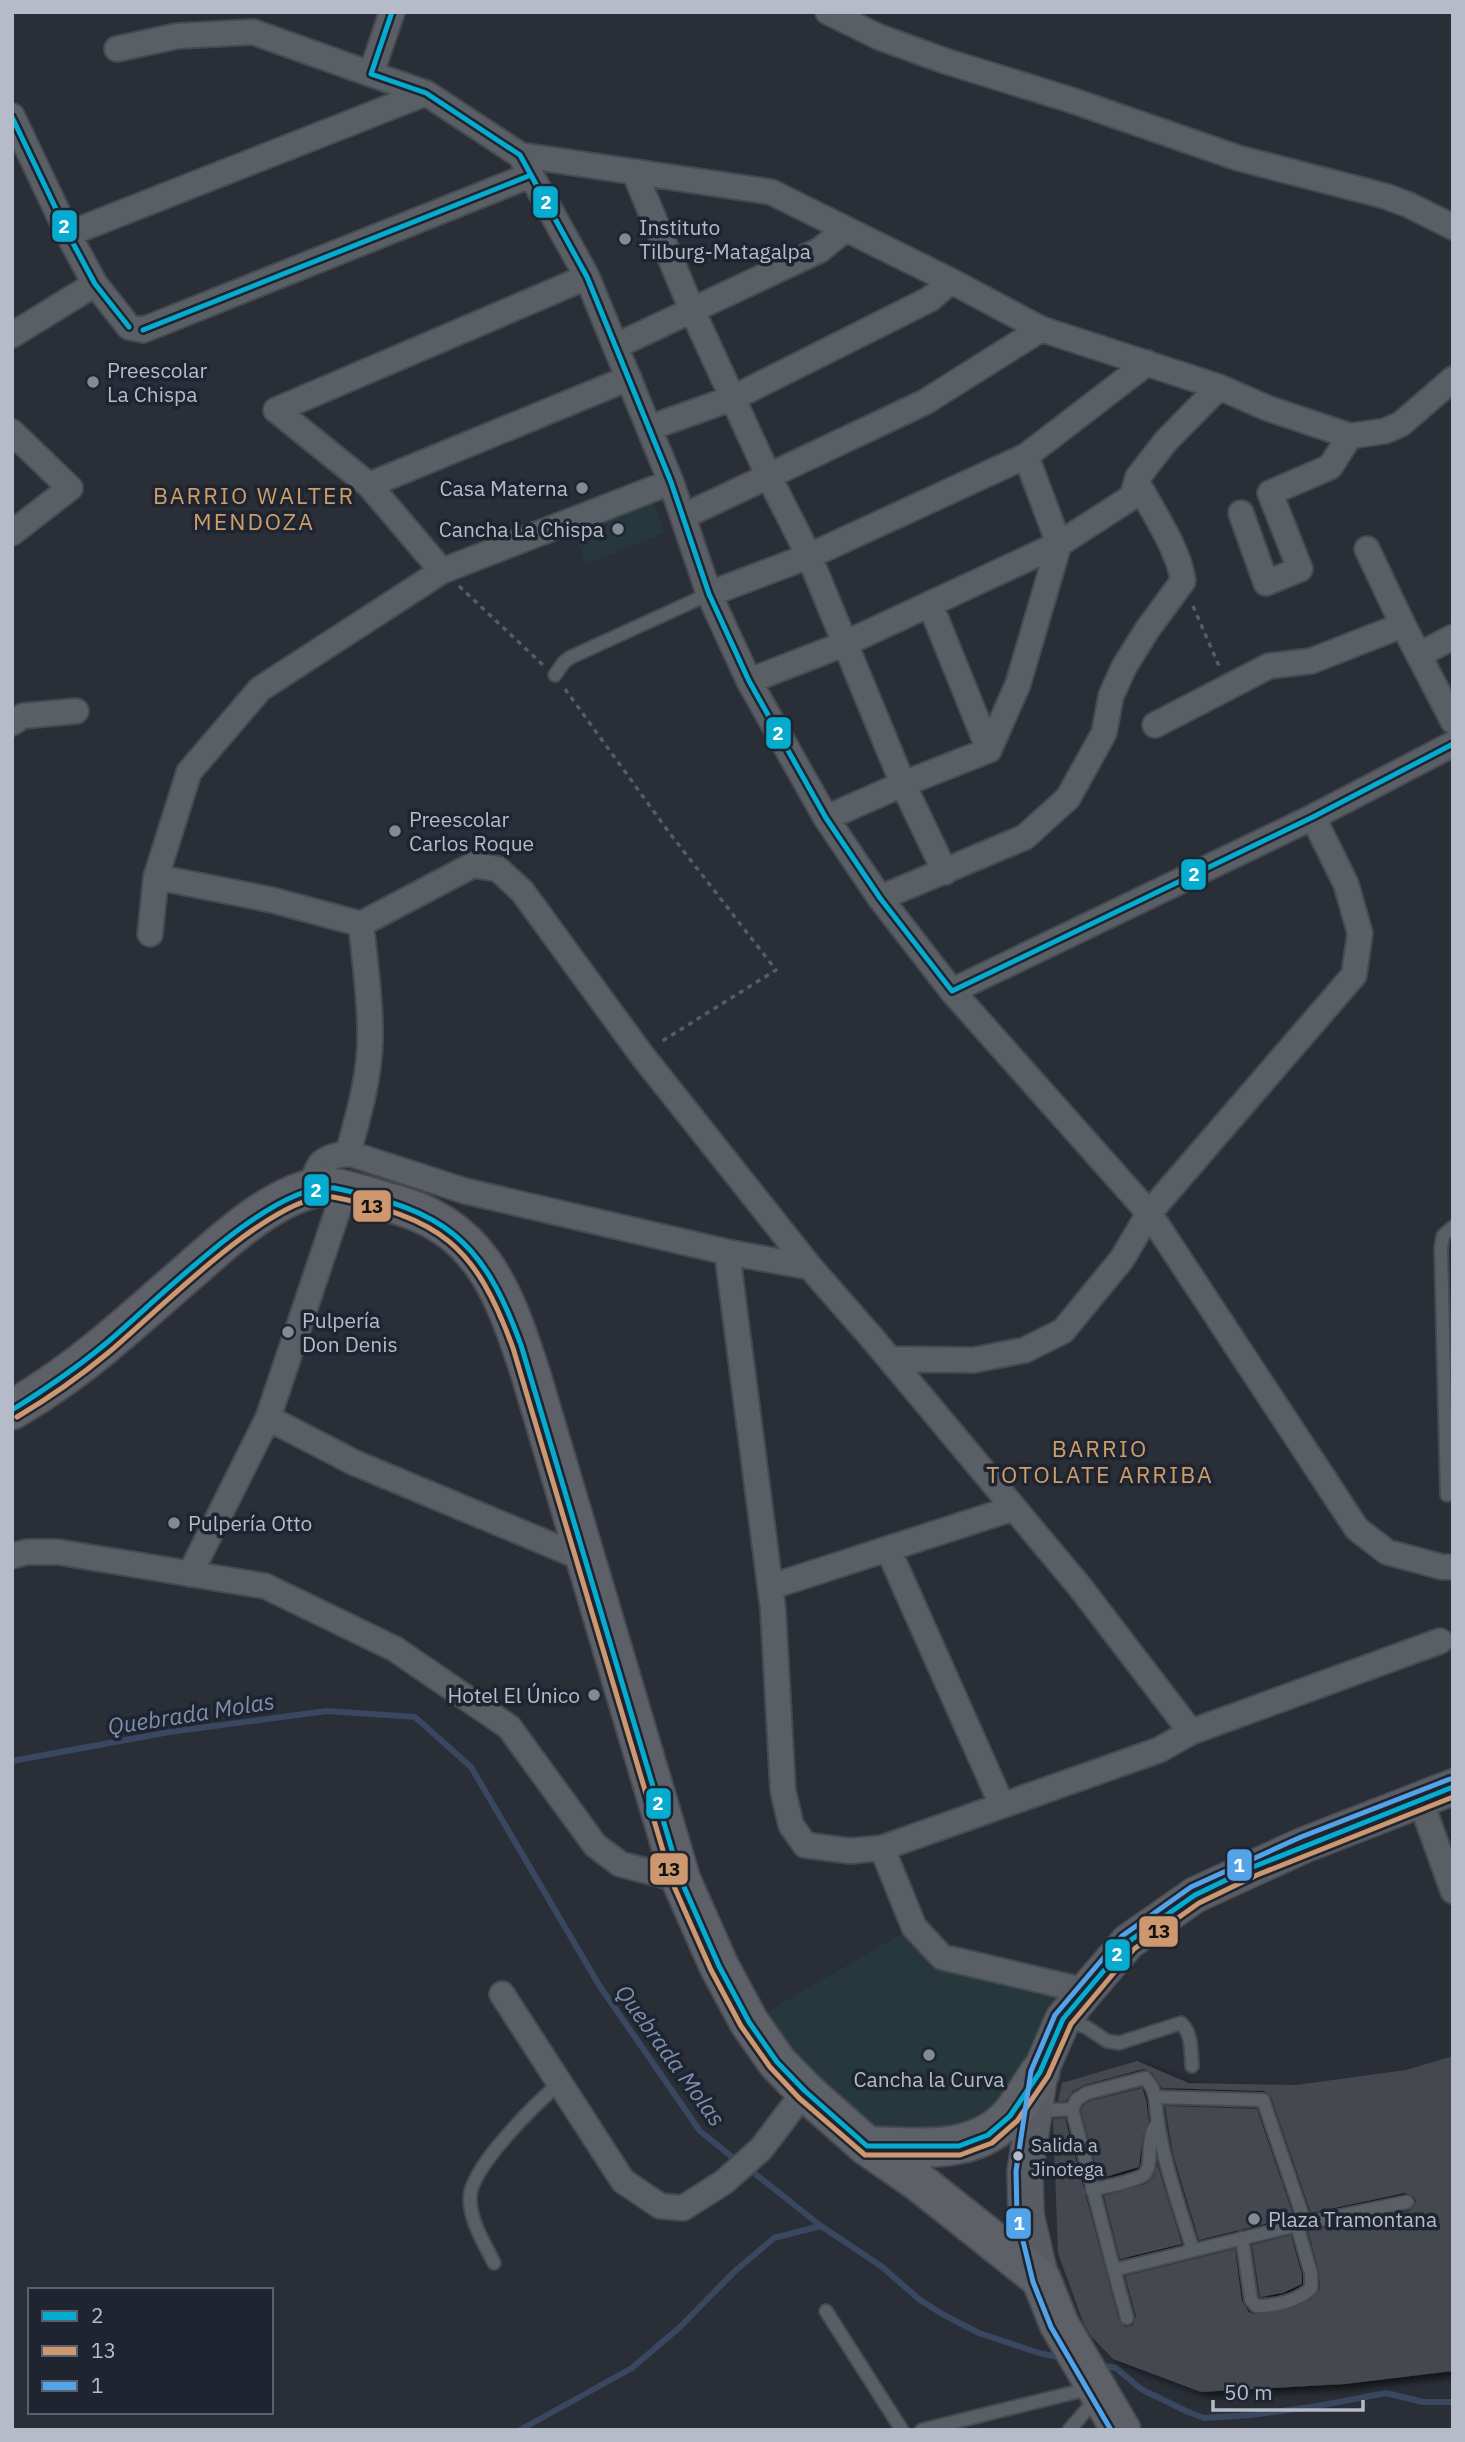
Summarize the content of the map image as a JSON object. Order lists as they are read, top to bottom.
{
  "districts": ["BARRIO WALTER MENDOZA", "BARRIO TOTOLATE ARRIBA"],
  "water": ["Quebrada Molas"],
  "places": [
    "Instituto Tilburg-Matagalpa",
    "Preescolar La Chispa",
    "Casa Materna",
    "Cancha La Chispa",
    "Preescolar Carlos Roque",
    "Pulpería Don Denis",
    "Pulpería Otto",
    "Hotel El Único",
    "Cancha la Curva",
    "Salida a Jinotega",
    "Plaza Tramontana"
  ],
  "lines": ["transit line 2", "transit line 13", "transit line 1"],
  "legend": ["2", "13", "1"],
  "scale_bar": "50 m"
}
